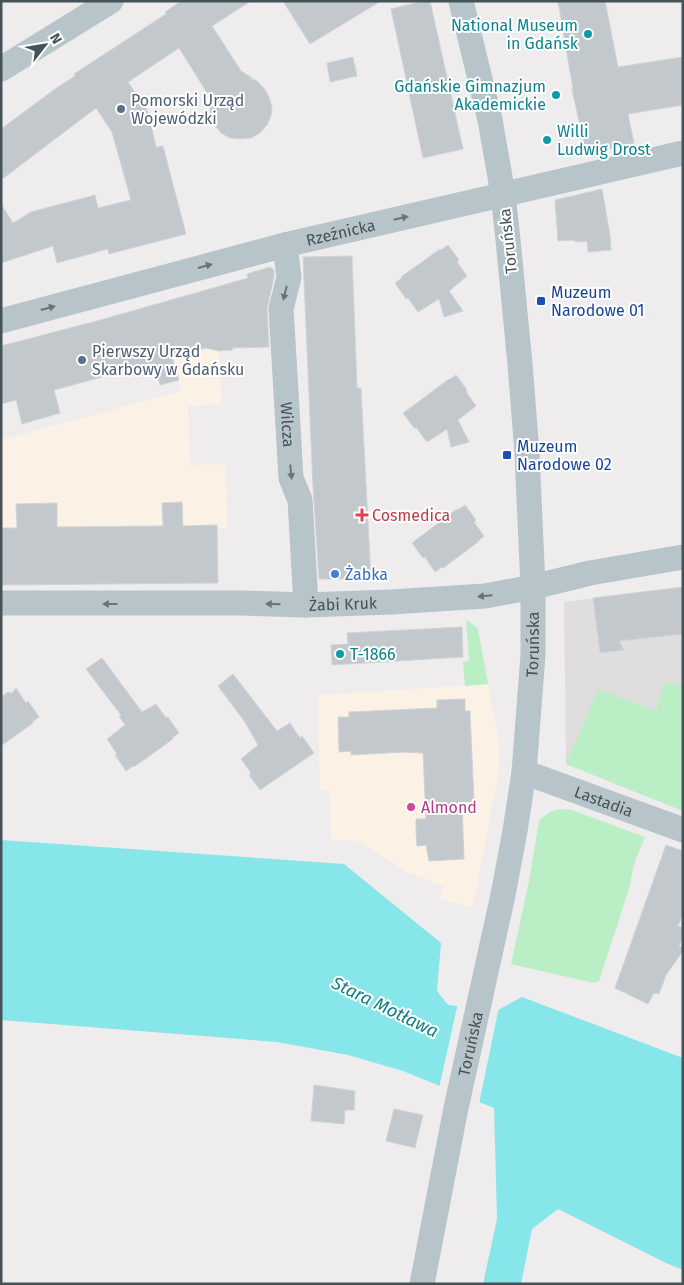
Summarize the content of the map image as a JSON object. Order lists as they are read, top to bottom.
{
  "streets": {
    "street": [
      "Rzeźnicka",
      "Toruńska",
      "Wilcza",
      "Żabi Kruk",
      "Lastadia"
    ]
  },
  "crossings": [
    ["Rzeźnicka", "Toruńska"],
    ["Rzeźnicka", "Wilcza"],
    ["Toruńska", "Żabi Kruk"],
    ["Toruńska", "Lastadia"],
    ["Wilcza", "Żabi Kruk"]
  ],
  "one_way": ["Rzeźnicka", "Wilcza", "Żabi Kruk"],
  "water": ["Stara Motława"],
  "places": {
    "other": [
      "National Museum in Gdańsk",
      "Gdańskie Gimnazjum Akademickie",
      "Pomorski Urząd Wojewódzki",
      "Willi Ludwig Drost",
      "Pierwszy Urząd Skarbowy w Gdańsku",
      "Żabka",
      "T-1866",
      "Almond"
    ],
    "transit": ["Muzeum Narodowe 01", "Muzeum Narodowe 02"],
    "health": ["Cosmedica"]
  },
  "north": "top right"
}
